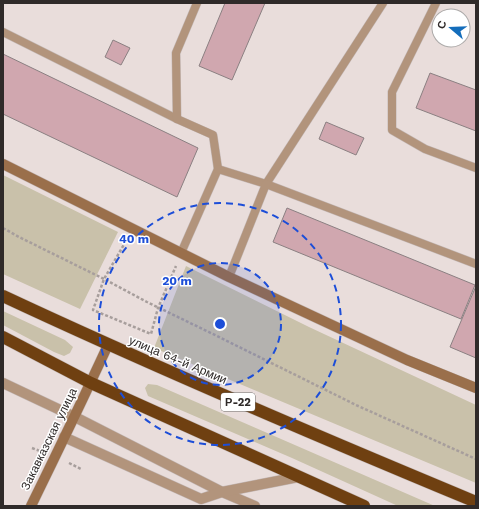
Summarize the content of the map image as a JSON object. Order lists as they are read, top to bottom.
{
  "streets": {
    "highway": ["улица 64-й Армии", "Р-22"],
    "street": ["Закавказская улица"]
  },
  "crossings": [
    ["улица 64-й Армии", "Закавказская улица"]
  ],
  "north": "left",
  "rings": ["40 m", "20 m"]
}
